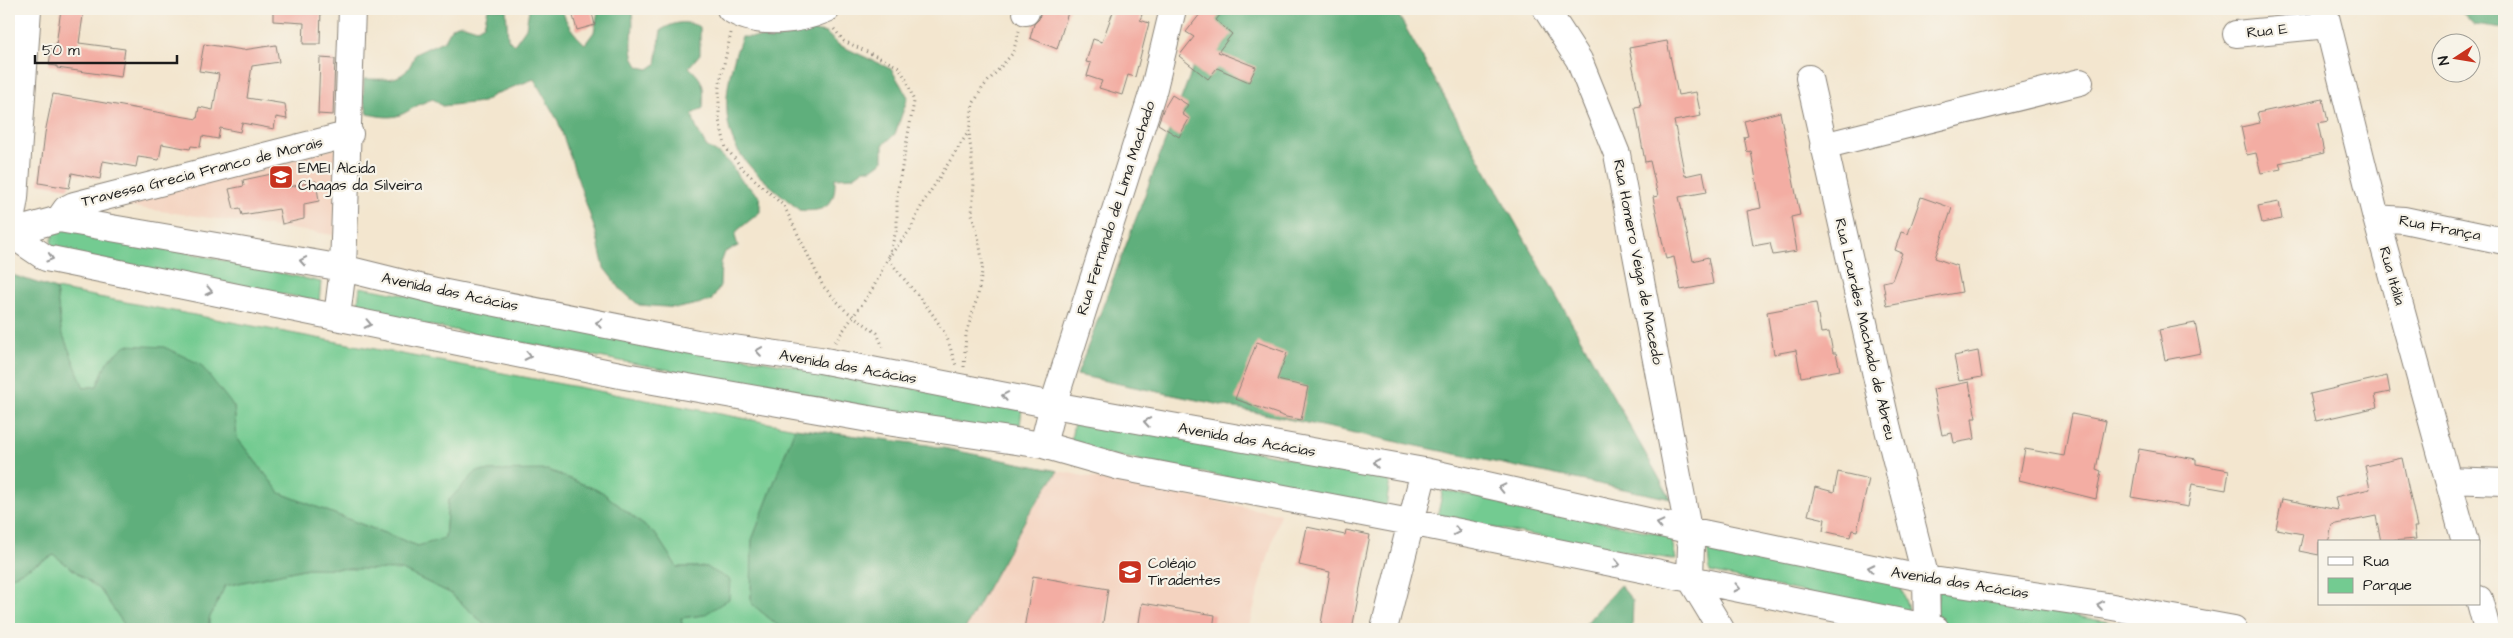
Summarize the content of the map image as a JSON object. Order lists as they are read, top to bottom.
{
  "streets": {
    "street": [
      "Rua E",
      "Travessa Grecia Franco de Morais",
      "Rua Fernando de Lima Machado",
      "Rua França",
      "Rua Homero Veiga de Macedo",
      "Rua Itália",
      "Avenida das Acácias",
      "Rua Lourdes Machado de Abreu"
    ]
  },
  "crossings": [
    ["Rua E", "Rua Itália"],
    ["Travessa Grecia Franco de Morais", "Avenida das Acácias"],
    ["Rua Fernando de Lima Machado", "Avenida das Acácias"],
    ["Rua França", "Rua Itália"],
    ["Rua Homero Veiga de Macedo", "Avenida das Acácias"],
    ["Avenida das Acácias", "Rua Lourdes Machado de Abreu"]
  ],
  "places": {
    "school or university": ["EMEI Alcida Chagas da Silveira", "Colégio Tiradentes"]
  },
  "legend": ["Rua", "Parque"],
  "scale_bar": "50 m",
  "north": "left"
}
